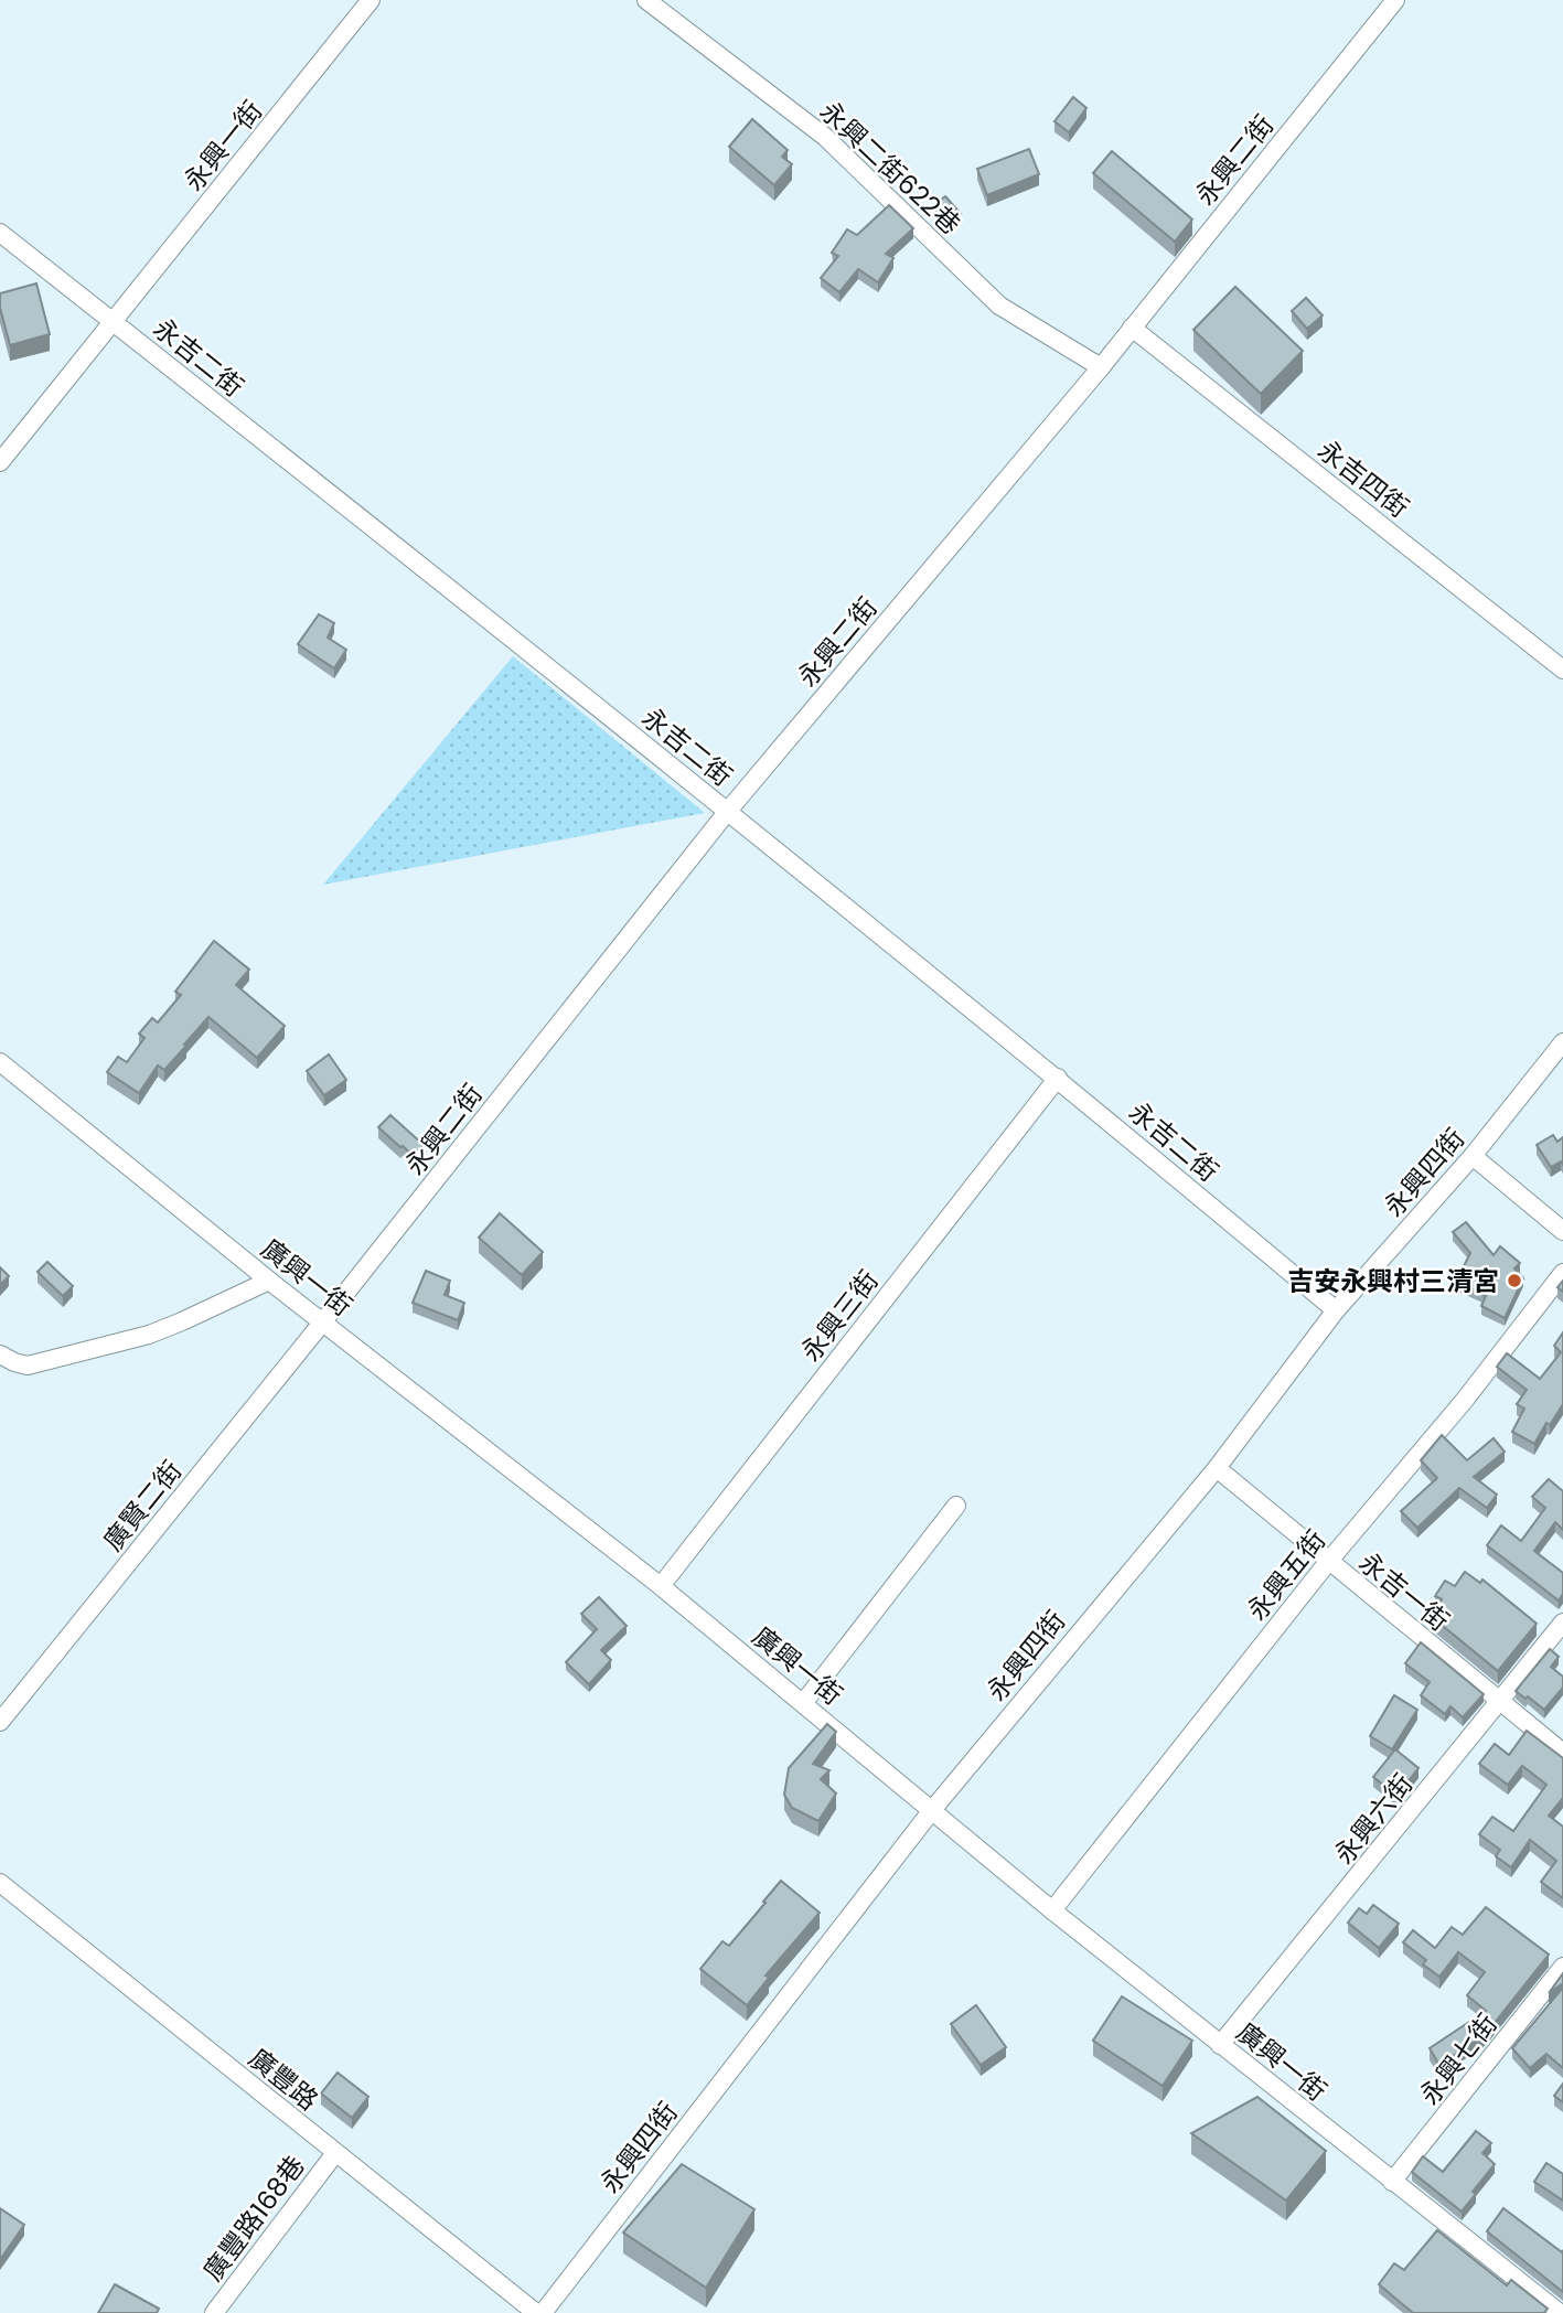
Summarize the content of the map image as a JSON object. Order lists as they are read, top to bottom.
{
  "streets": {
    "street": [
      "永興一街",
      "永興二街",
      "永興二街622巷",
      "永吉二街",
      "永吉四街",
      "永興四街",
      "廣興一街",
      "永興三街",
      "廣賢二街",
      "永興五街",
      "永吉一街",
      "永興六街",
      "永興七街",
      "廣豐路",
      "廣豐路168巷"
    ]
  },
  "crossings": [
    ["永興一街", "永吉二街"],
    ["永興二街", "永興二街622巷"],
    ["永興二街", "永吉二街"],
    ["永興二街", "永吉四街"],
    ["永興二街", "廣興一街"],
    ["永興二街", "廣賢二街"],
    ["永吉二街", "永興四街"],
    ["永吉二街", "永興三街"],
    ["永興四街", "廣興一街"],
    ["永興四街", "永吉一街"],
    ["廣興一街", "永興三街"],
    ["廣興一街", "廣賢二街"],
    ["廣興一街", "永興五街"],
    ["廣興一街", "永興六街"],
    ["廣興一街", "永興七街"],
    ["永興五街", "永吉一街"],
    ["永吉一街", "永興六街"],
    ["廣豐路", "廣豐路168巷"]
  ],
  "places": ["吉安永興村三清宮"]
}
